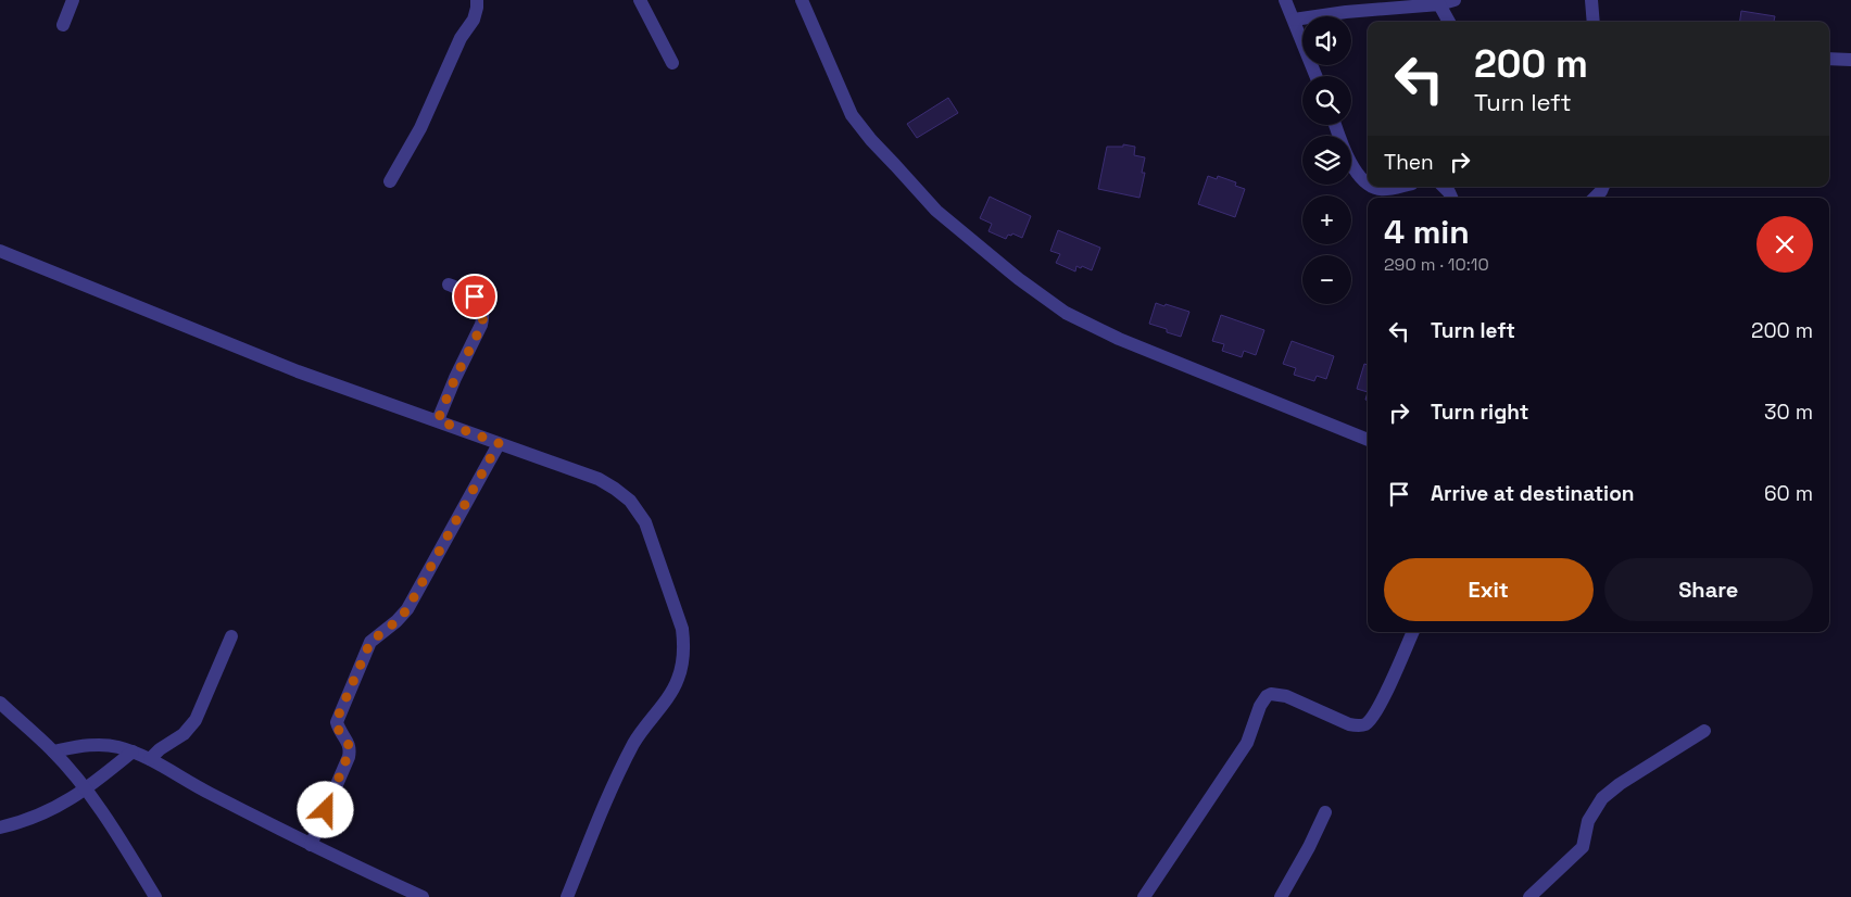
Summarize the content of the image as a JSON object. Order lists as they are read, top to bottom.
{
  "page": {
    "map_buttons": ["+", "−"],
    "turn": ["200 m", "Turn left"],
    "then": "Then",
    "heading": ["4 min", "290 m · 10:10"],
    "list": [
      {
        "name": "Turn left",
        "value": "200 m"
      },
      {
        "name": "Turn right",
        "value": "30 m"
      },
      {
        "name": "Arrive at destination",
        "value": "60 m"
      }
    ],
    "buttons": ["Exit", "Share"]
  }
}
